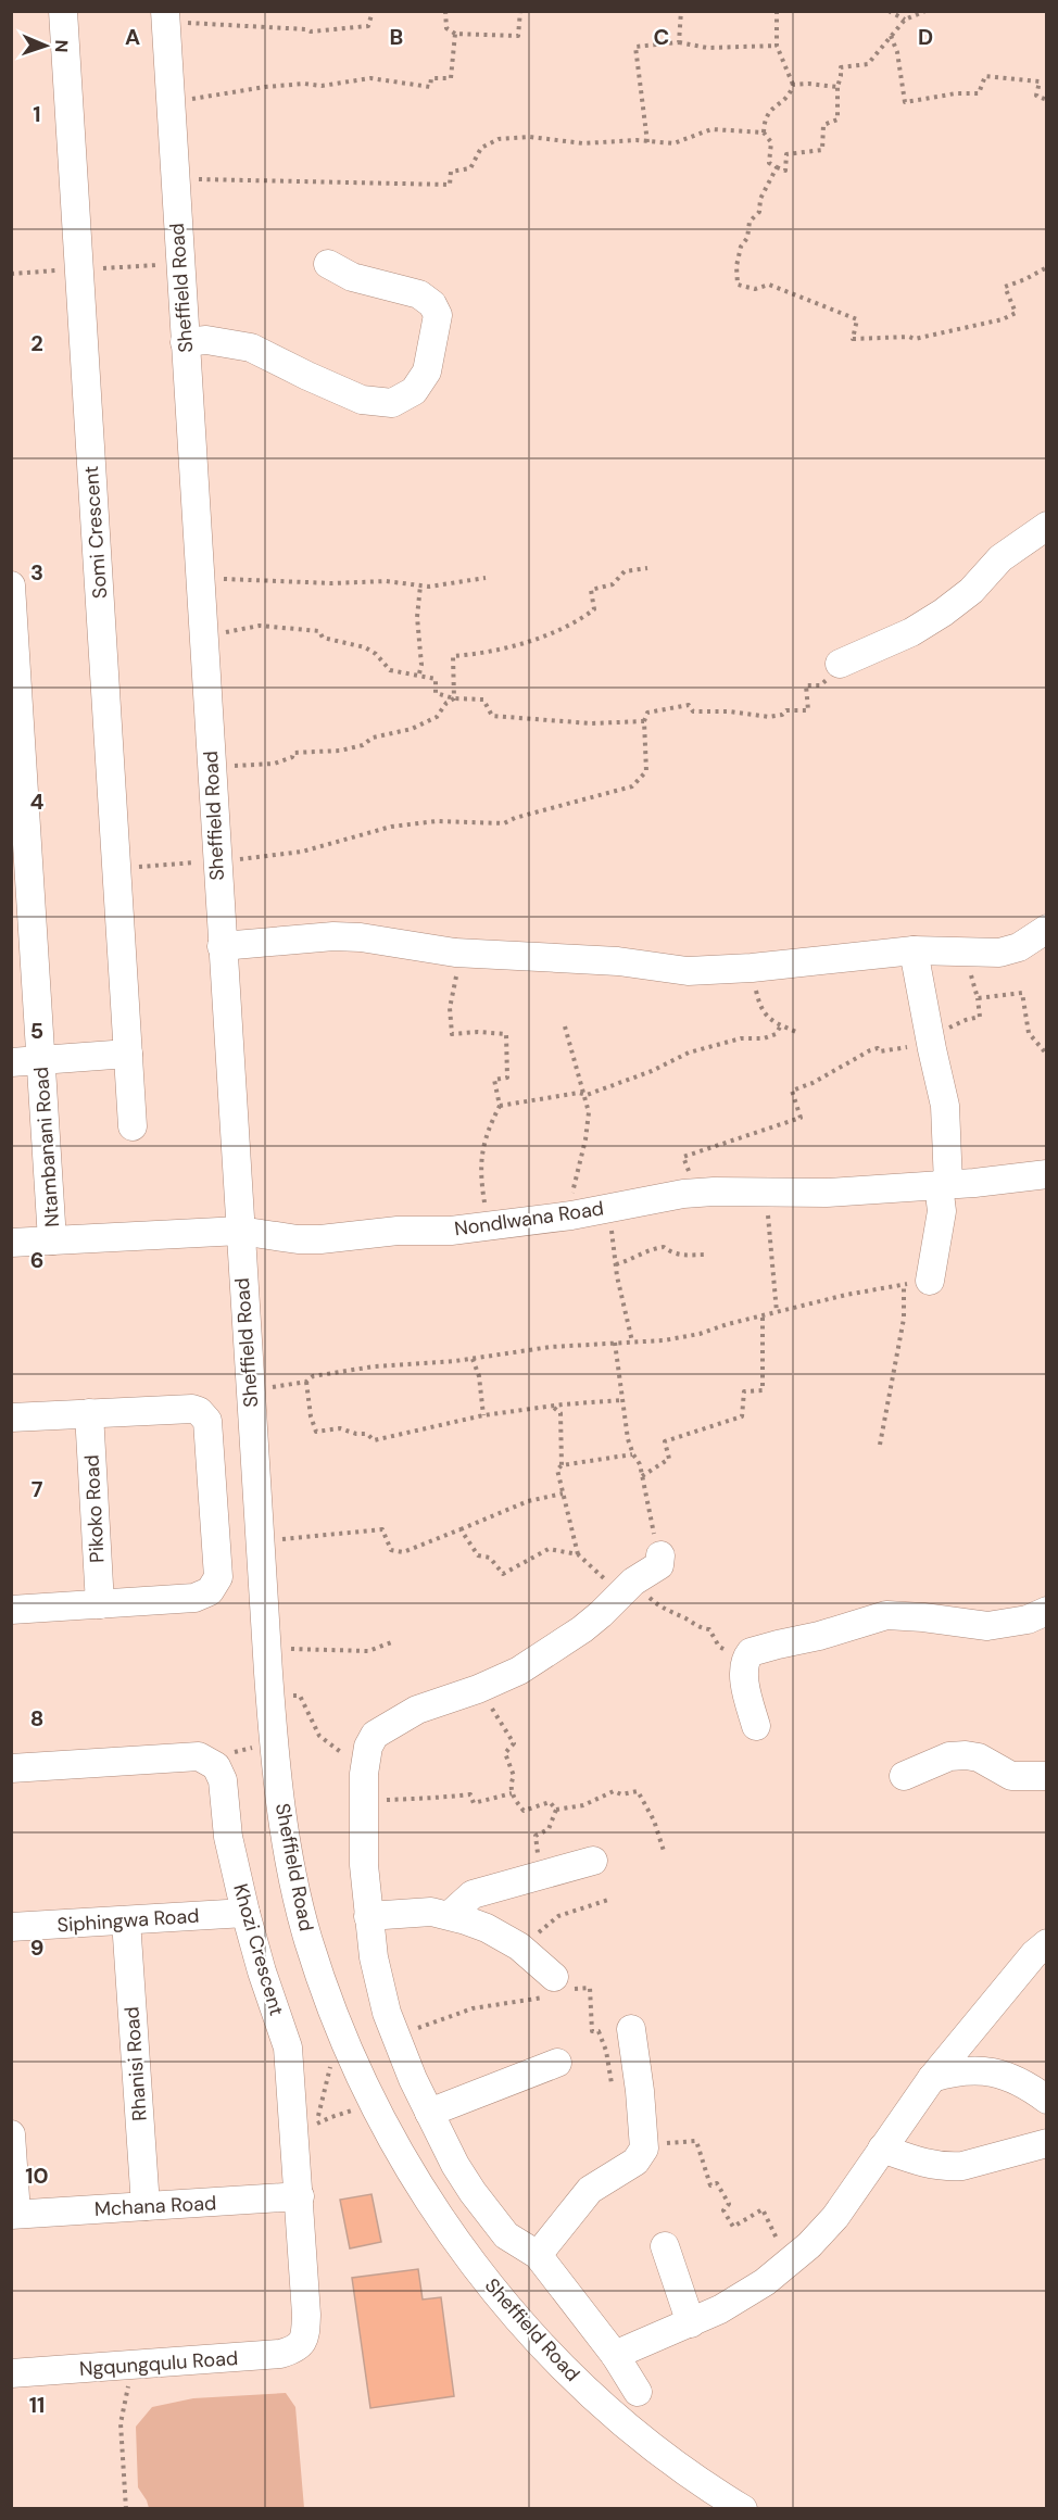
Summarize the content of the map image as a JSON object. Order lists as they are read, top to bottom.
{
  "streets": {
    "street": [
      "Sheffield Road",
      "Somi Crescent",
      "Ntambanani Road",
      "Nondlwana Road",
      "Pikoko Road",
      "Siphingwa Road",
      "Khozi Crescent",
      "Rhanisi Road",
      "Mchana Road",
      "Ngqungqulu Road"
    ]
  },
  "crossings": [
    ["Sheffield Road", "Nondlwana Road"],
    ["Ntambanani Road", "Nondlwana Road"],
    ["Siphingwa Road", "Khozi Crescent"],
    ["Siphingwa Road", "Rhanisi Road"],
    ["Khozi Crescent", "Mchana Road"],
    ["Khozi Crescent", "Ngqungqulu Road"],
    ["Rhanisi Road", "Mchana Road"]
  ],
  "north": "right",
  "grid": {
    "columns": [
      "A",
      "B",
      "C",
      "D"
    ],
    "rows": [
      "1",
      "2",
      "3",
      "4",
      "5",
      "6",
      "7",
      "8",
      "9",
      "10",
      "11"
    ]
  }
}
